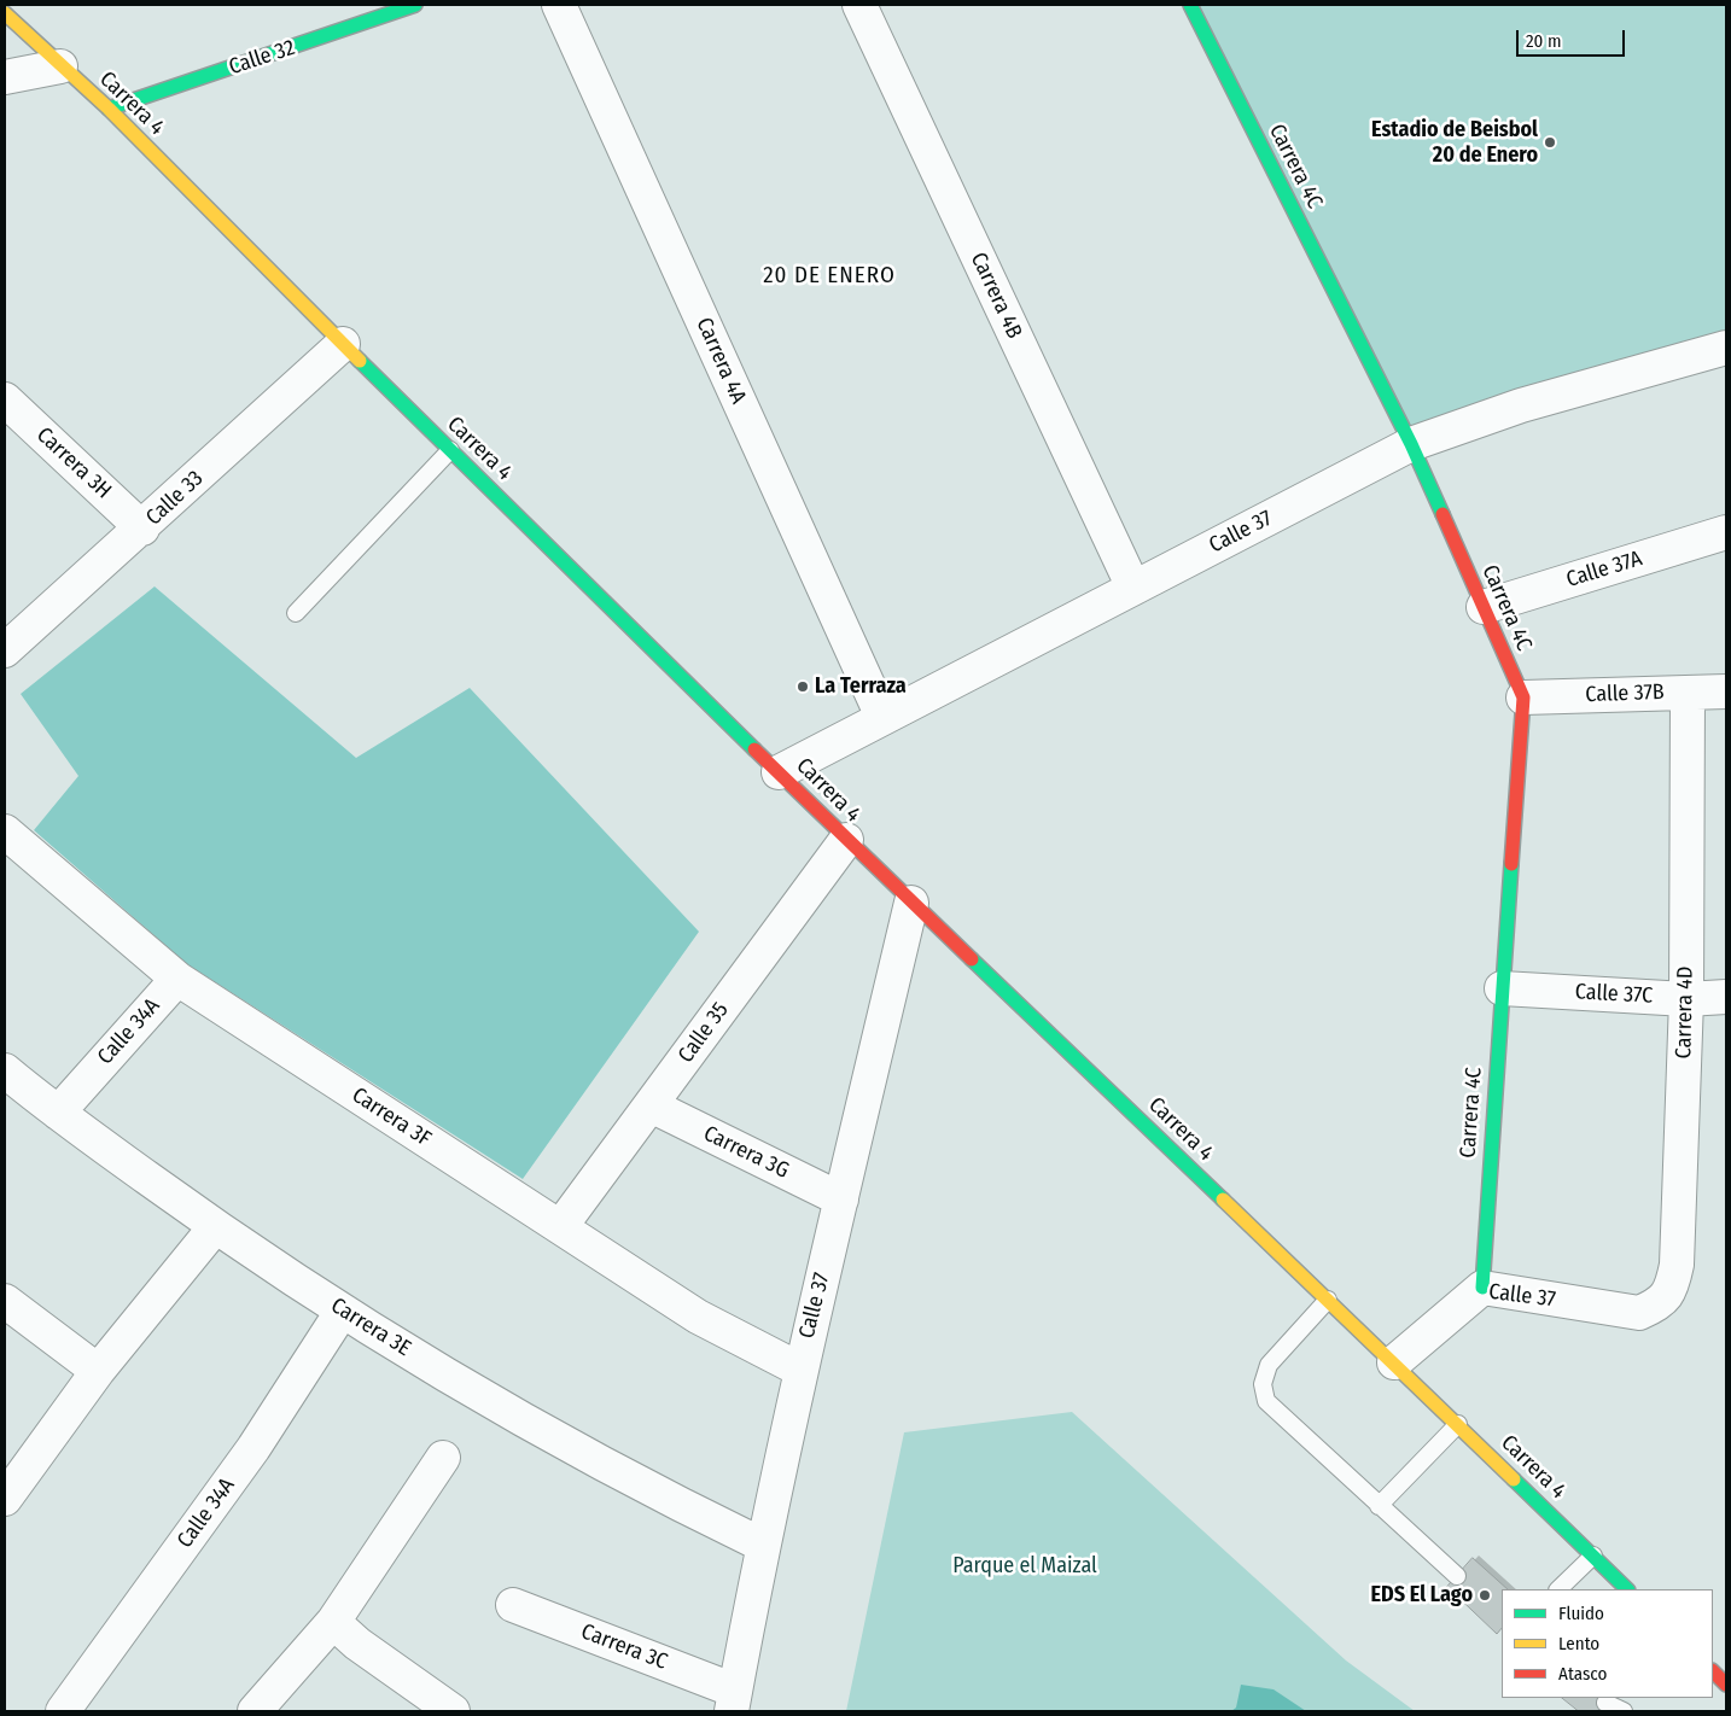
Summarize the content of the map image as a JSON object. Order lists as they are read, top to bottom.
{
  "streets": {
    "main road": ["Calle 32", "Carrera 4", "Carrera 4C"],
    "street": [
      "Carrera 4B",
      "Carrera 4A",
      "Carrera 3H",
      "Calle 33",
      "Calle 37",
      "Calle 37A",
      "Calle 37B",
      "Calle 37C",
      "Carrera 4D",
      "Calle 34A",
      "Calle 35",
      "Carrera 3F",
      "Carrera 3G",
      "Carrera 3E",
      "Carrera 3C"
    ]
  },
  "crossings": [
    ["Calle 32", "Carrera 4"],
    ["Carrera 4", "Calle 33"],
    ["Carrera 4", "Calle 37"],
    ["Carrera 4", "Calle 35"],
    ["Carrera 4C", "Calle 37"],
    ["Carrera 4C", "Calle 37A"],
    ["Carrera 4C", "Calle 37B"],
    ["Carrera 4C", "Calle 37C"],
    ["Carrera 4B", "Calle 37"],
    ["Carrera 4A", "Calle 37"],
    ["Carrera 3H", "Calle 33"],
    ["Calle 37", "Carrera 4D"],
    ["Calle 37", "Carrera 3F"],
    ["Calle 37", "Carrera 3G"],
    ["Calle 37", "Carrera 3E"],
    ["Calle 37", "Carrera 3C"],
    ["Calle 37B", "Carrera 4D"],
    ["Calle 37C", "Carrera 4D"],
    ["Calle 34A", "Carrera 3F"],
    ["Calle 34A", "Carrera 3E"],
    ["Calle 35", "Carrera 3F"],
    ["Calle 35", "Carrera 3G"]
  ],
  "districts": ["20 DE ENERO"],
  "parks": ["Parque el Maizal"],
  "places": ["Estadio de Beisbol 20 de Enero", "La Terraza", "EDS El Lago"],
  "legend": ["Fluido", "Lento", "Atasco"],
  "scale_bar": "20 m"
}
